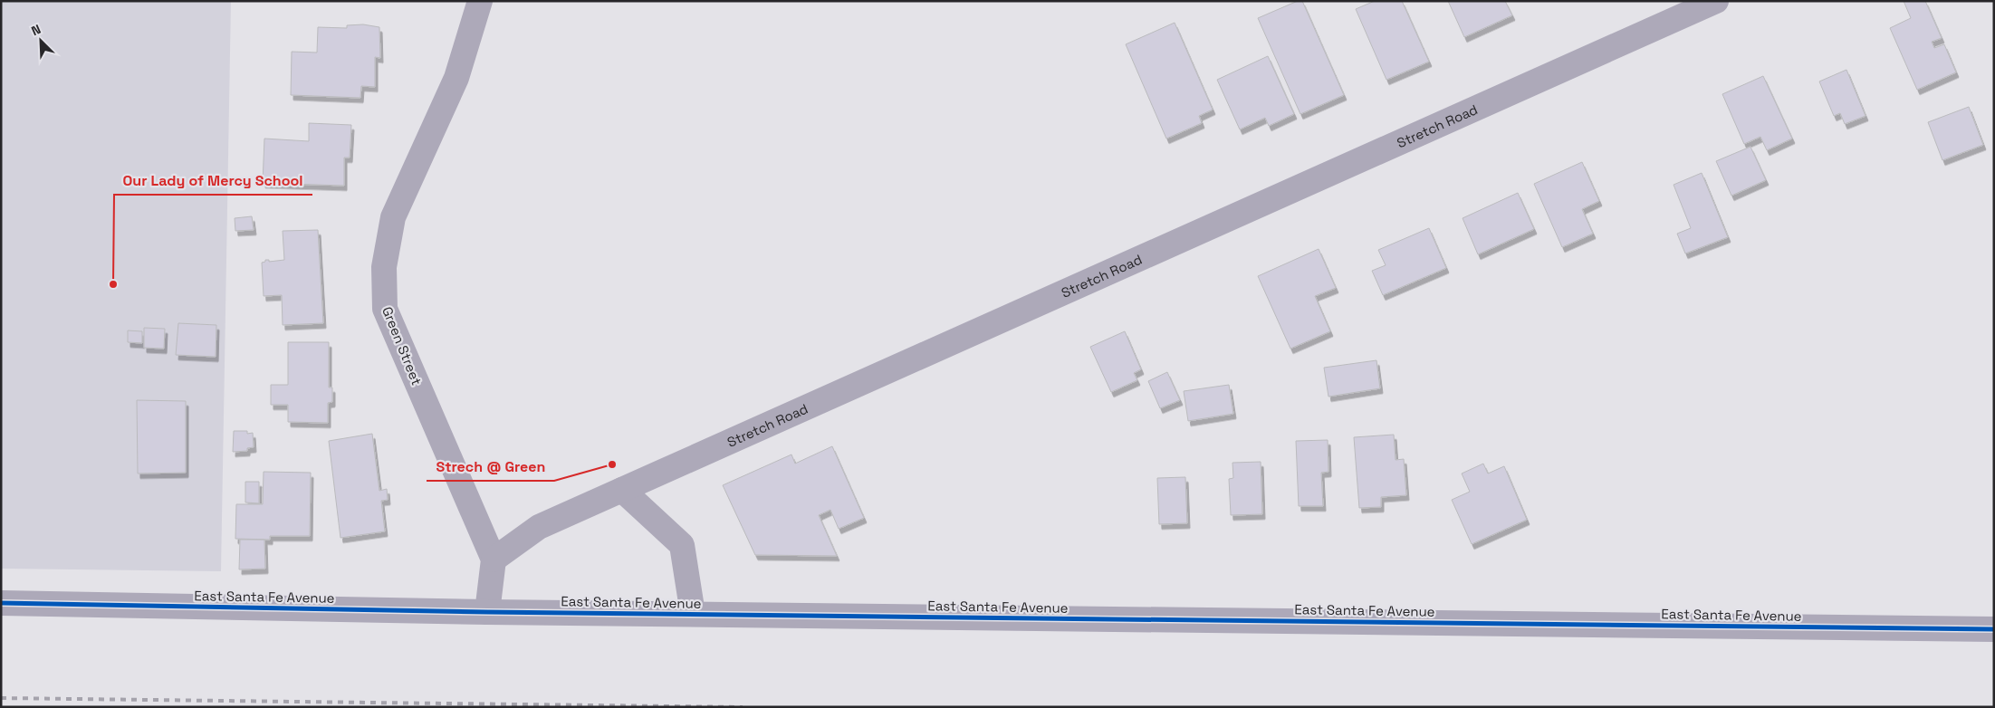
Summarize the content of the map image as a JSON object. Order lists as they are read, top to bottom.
{
  "streets": {
    "street": ["Stretch Road", "Green Street", "East Santa Fe Avenue"]
  },
  "crossings": [
    ["Stretch Road", "Green Street"]
  ],
  "places": ["Our Lady of Mercy School", "Strech @ Green"],
  "north": "top left"
}
